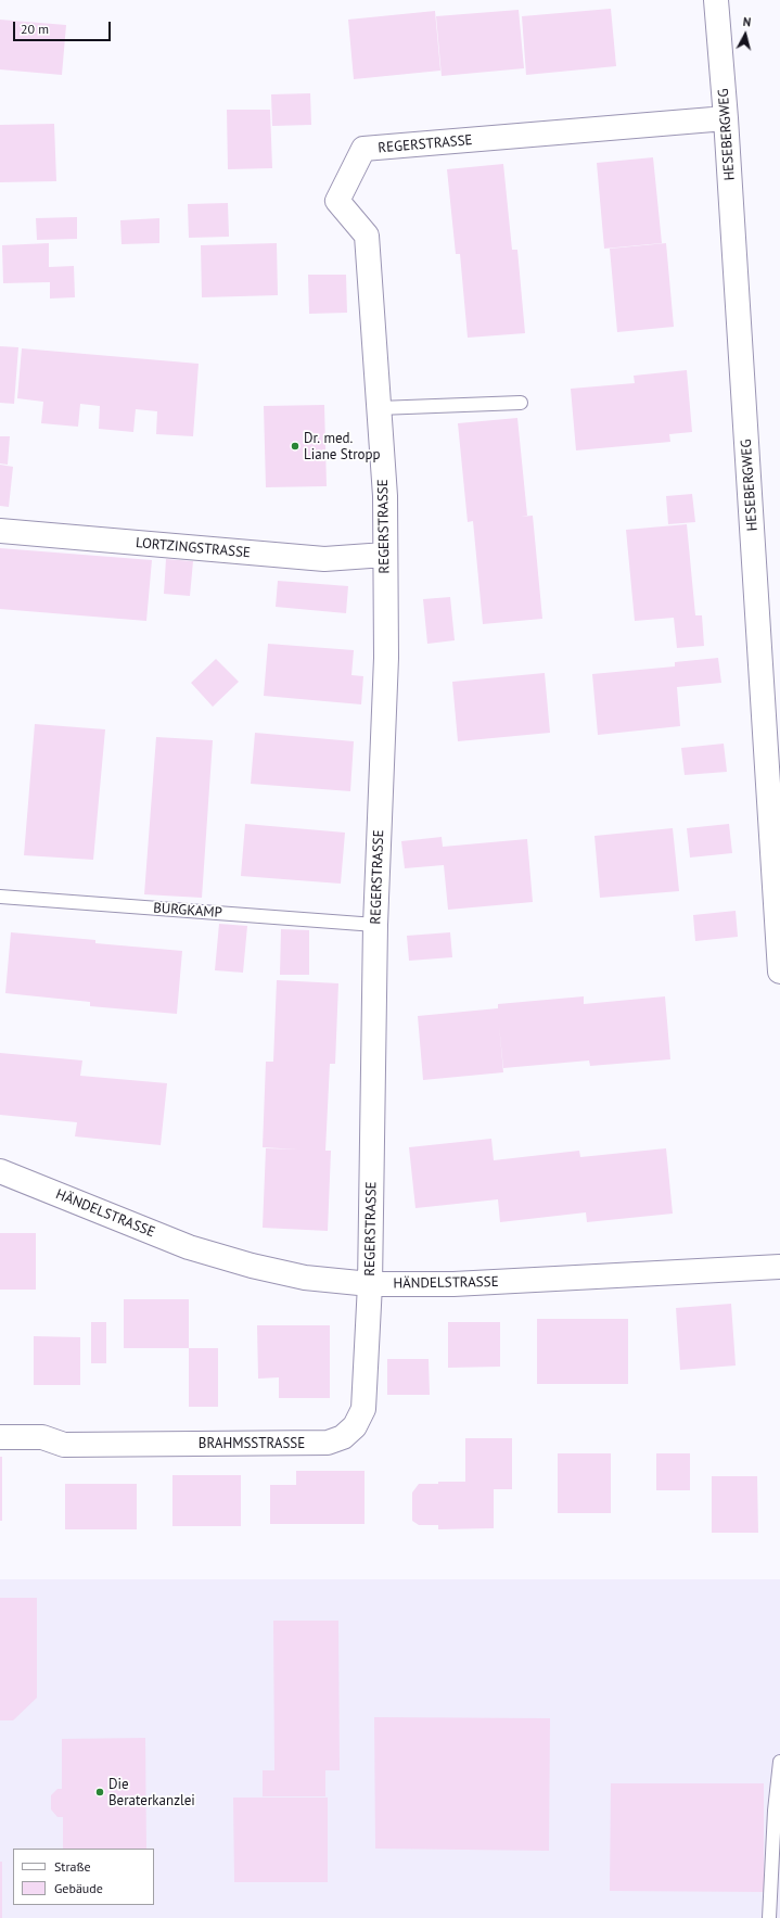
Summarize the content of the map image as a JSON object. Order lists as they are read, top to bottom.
{
  "streets": {
    "street": [
      "HESEBERGWEG",
      "REGERSTRASSE",
      "LORTZINGSTRASSE",
      "HÄNDELSTRASSE",
      "BRAHMSSTRASSE"
    ],
    "lane": ["BURGKAMP"]
  },
  "crossings": [
    ["HESEBERGWEG", "REGERSTRASSE"],
    ["REGERSTRASSE", "LORTZINGSTRASSE"],
    ["REGERSTRASSE", "BURGKAMP"],
    ["REGERSTRASSE", "HÄNDELSTRASSE"],
    ["REGERSTRASSE", "BRAHMSSTRASSE"],
    ["HÄNDELSTRASSE", "BRAHMSSTRASSE"]
  ],
  "places": ["Dr. med. Liane Stropp", "Die Beraterkanzlei"],
  "legend": ["Straße", "Gebäude"],
  "scale_bar": "20 m",
  "north": "top"
}
